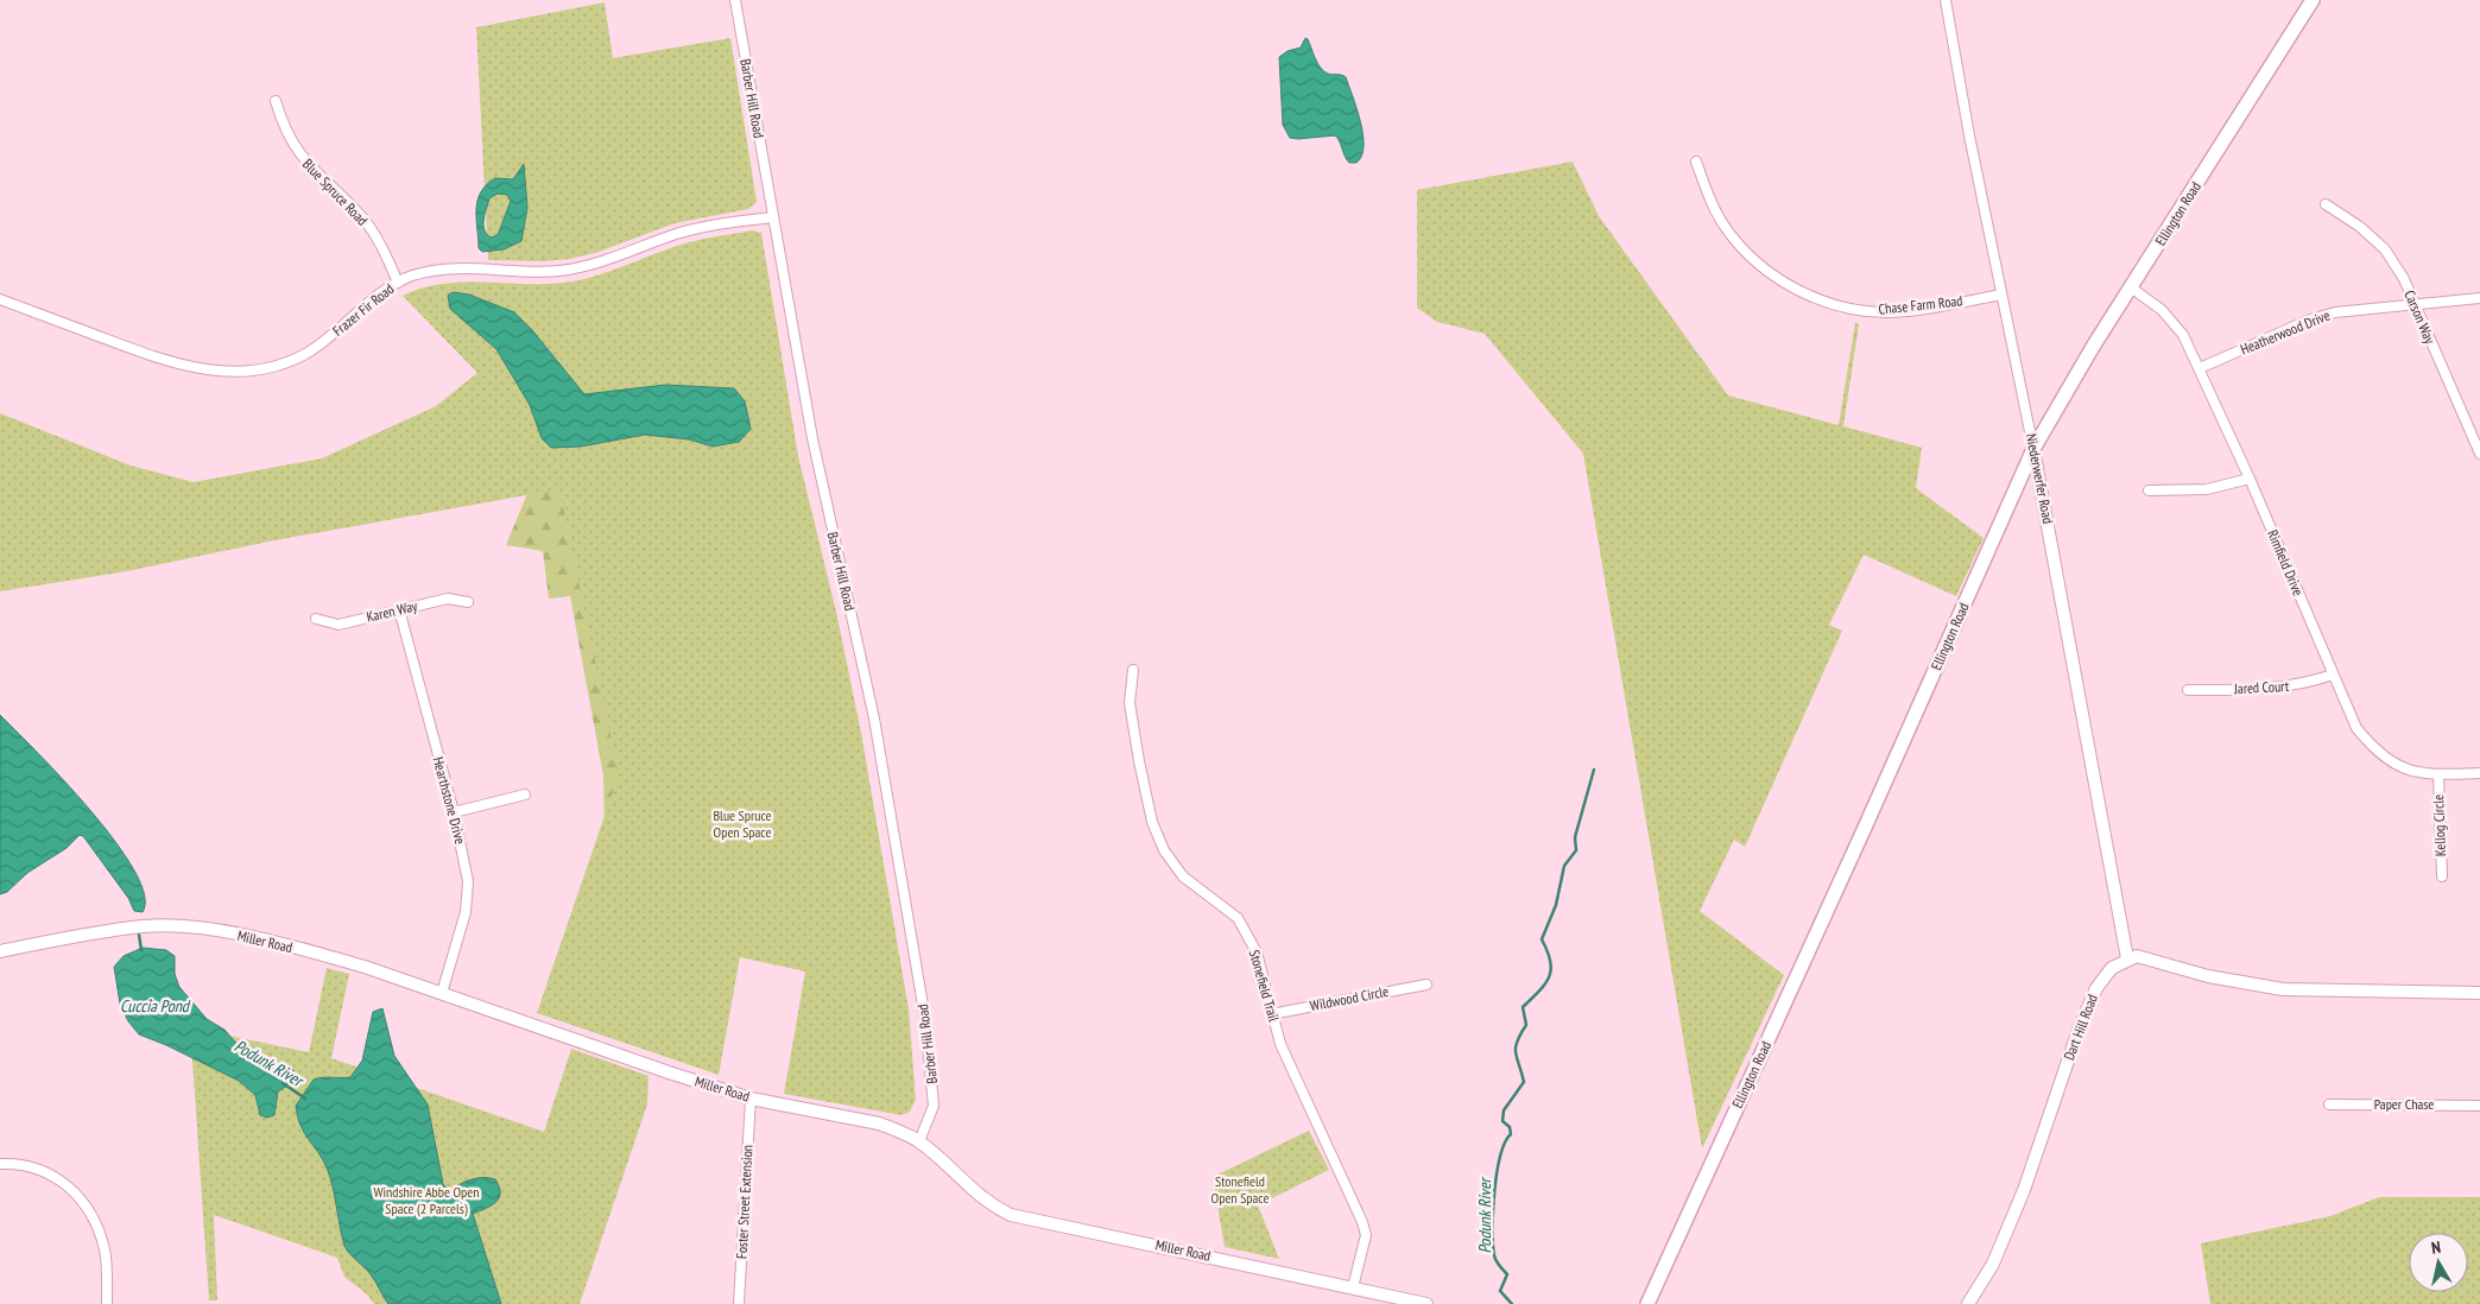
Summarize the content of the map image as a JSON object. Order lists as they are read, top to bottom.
{
  "streets": {
    "main road": ["Ellington Road"],
    "street": [
      "Barber Hill Road",
      "Blue Spruce Road",
      "Chase Farm Road",
      "Frazer Fir Road",
      "Carson Way",
      "Heatherwood Drive",
      "Niederwerfer Road",
      "Rimfield Drive",
      "Karen Way",
      "Jared Court",
      "Hearthstone Drive",
      "Kellog Circle",
      "Miller Road",
      "Stonefield Trail",
      "Wildwood Circle",
      "Dart Hill Road",
      "Paper Chase",
      "Foster Street Extension"
    ]
  },
  "crossings": [
    ["Barber Hill Road", "Frazer Fir Road"],
    ["Barber Hill Road", "Miller Road"],
    ["Blue Spruce Road", "Frazer Fir Road"],
    ["Ellington Road", "Niederwerfer Road"],
    ["Ellington Road", "Rimfield Drive"],
    ["Chase Farm Road", "Niederwerfer Road"],
    ["Carson Way", "Heatherwood Drive"],
    ["Heatherwood Drive", "Rimfield Drive"],
    ["Niederwerfer Road", "Dart Hill Road"],
    ["Rimfield Drive", "Jared Court"],
    ["Rimfield Drive", "Kellog Circle"],
    ["Karen Way", "Hearthstone Drive"],
    ["Hearthstone Drive", "Miller Road"],
    ["Miller Road", "Stonefield Trail"],
    ["Miller Road", "Foster Street Extension"],
    ["Stonefield Trail", "Wildwood Circle"]
  ],
  "water": ["Cuccia Pond", "Podunk River"],
  "parks": ["Blue Spruce Open Space", "Stonefield Open Space", "Windshire Abbe Open Space (2 Parcels)"],
  "north": "top"
}
